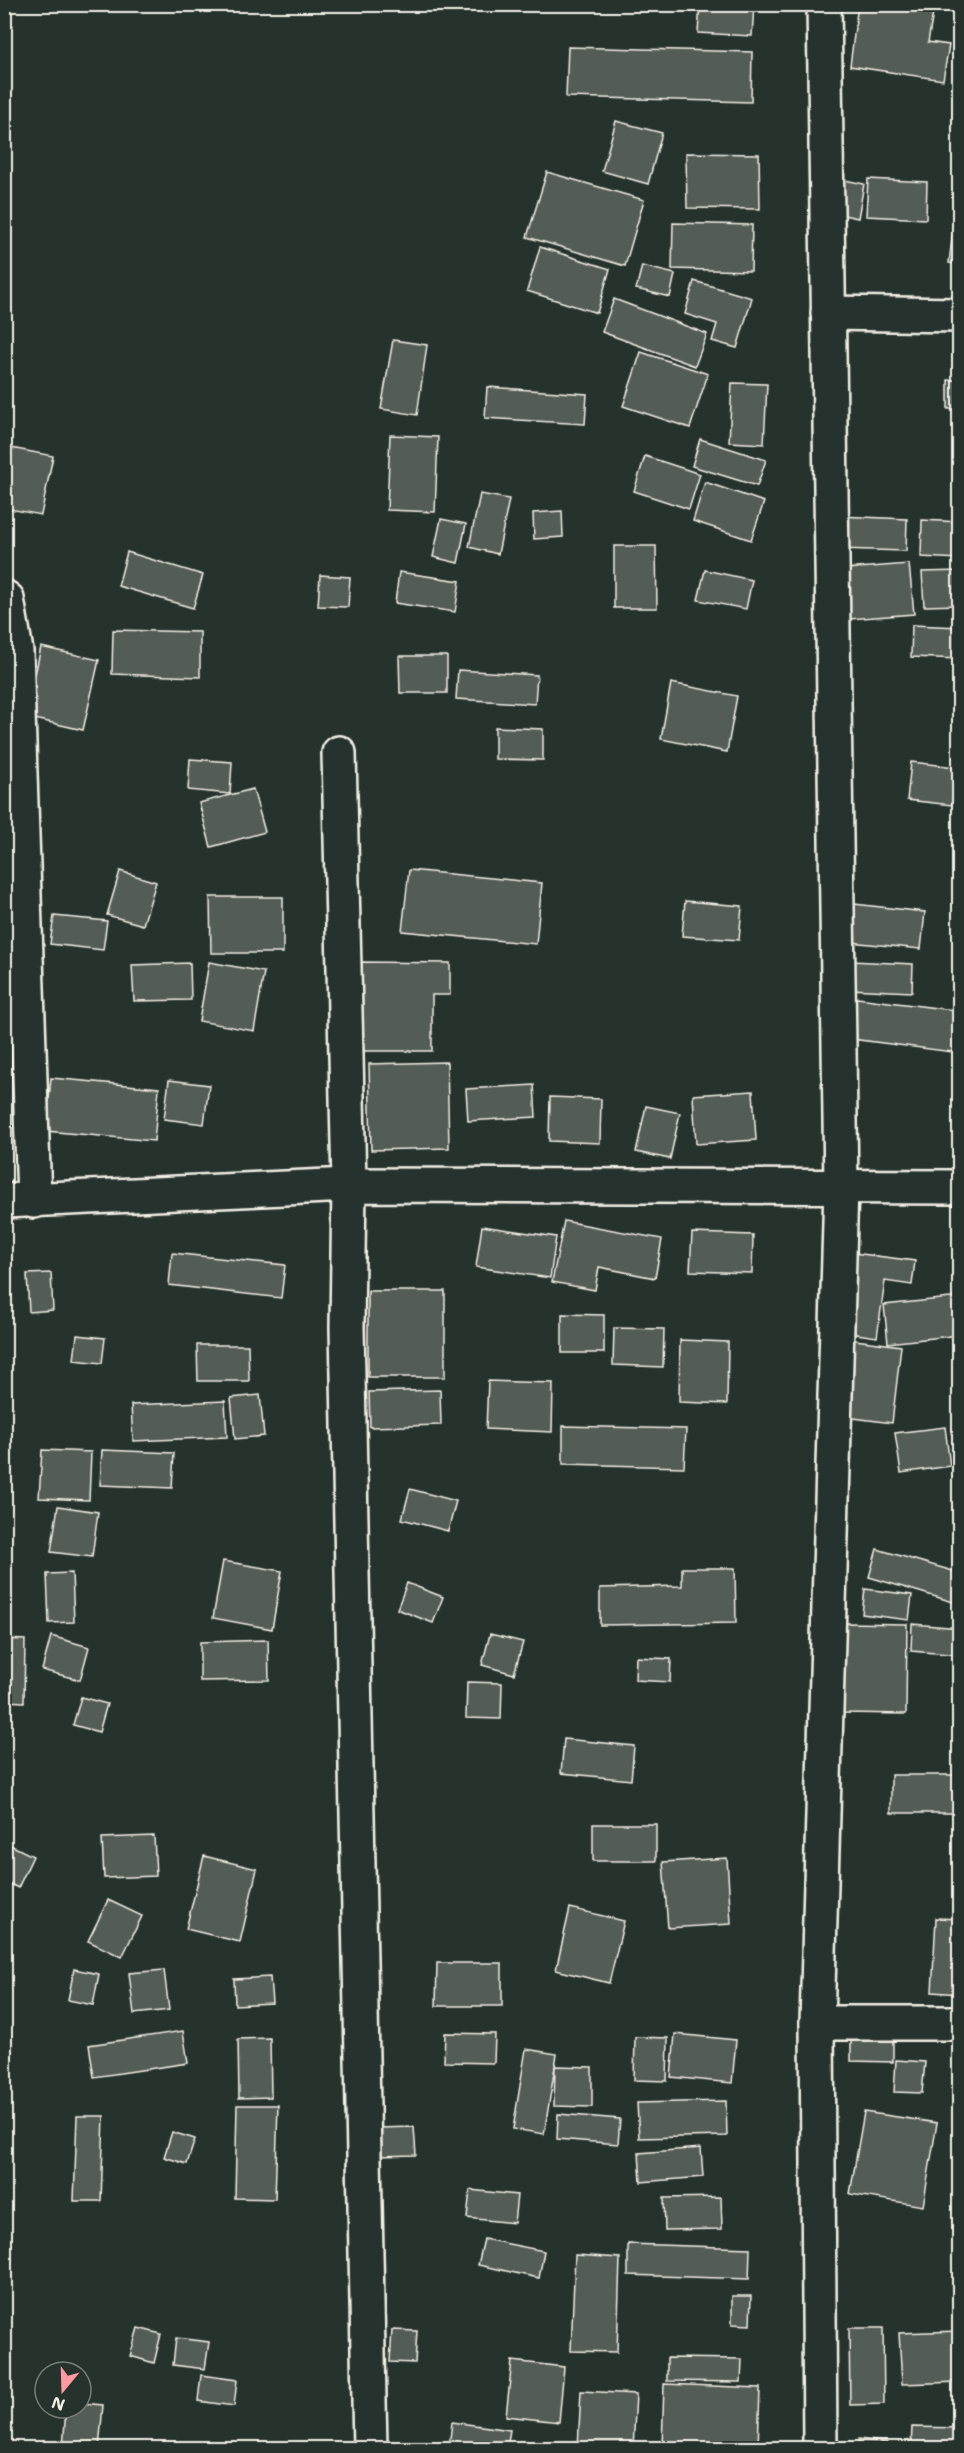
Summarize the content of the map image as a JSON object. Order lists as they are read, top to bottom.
{
  "north": "bottom"
}
